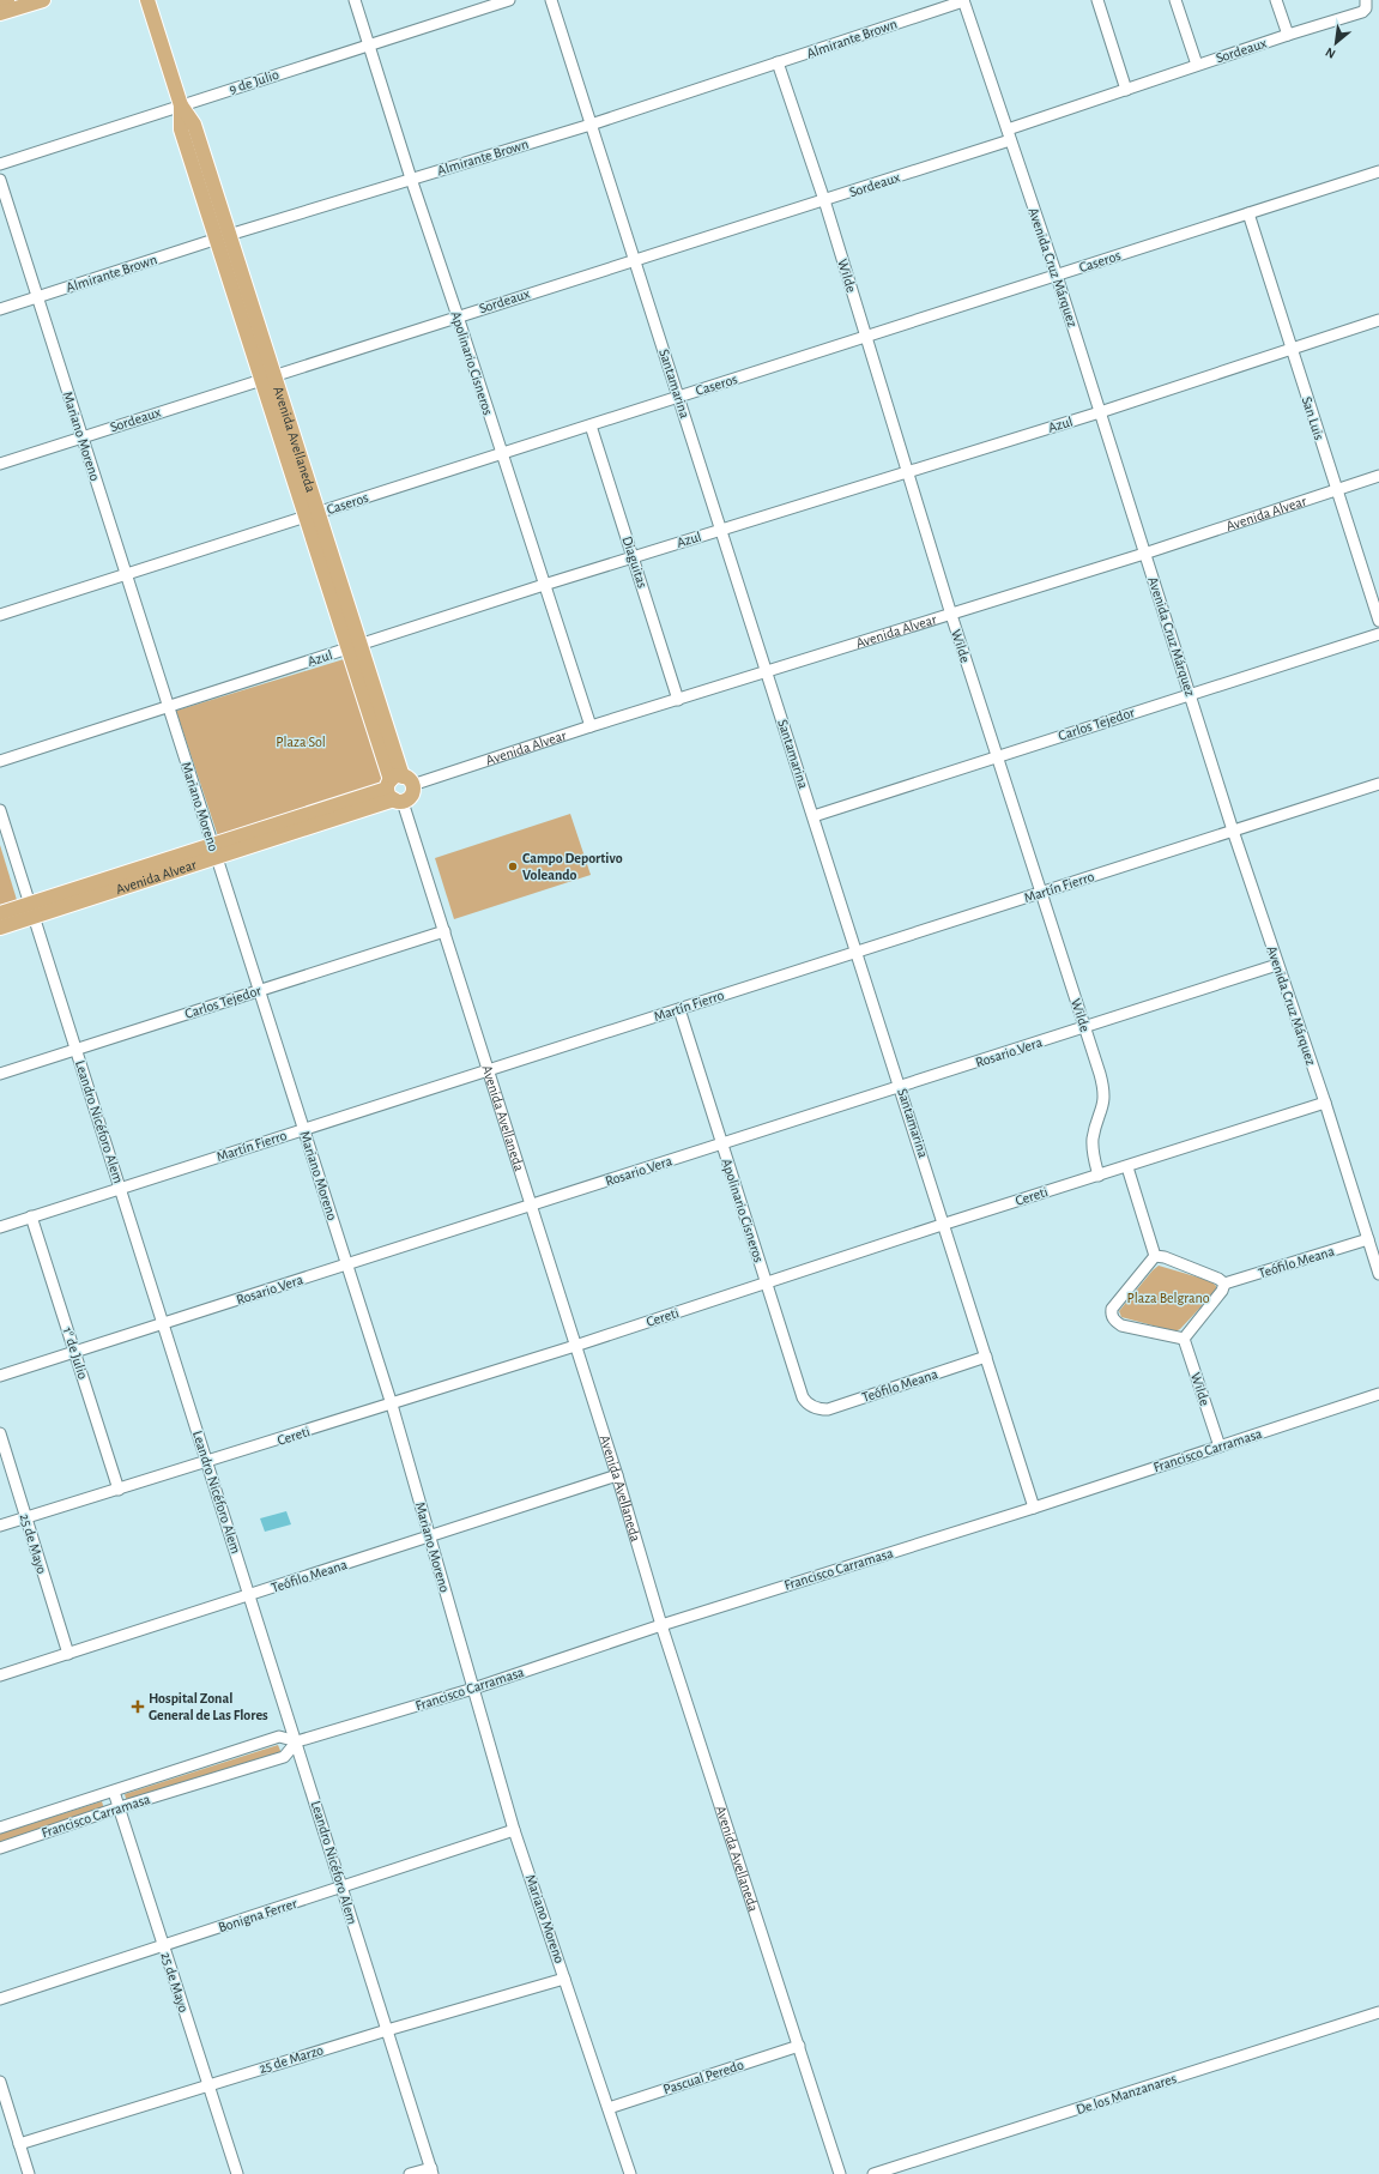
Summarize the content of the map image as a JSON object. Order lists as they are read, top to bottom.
{
  "streets": {
    "main road": ["Avenida Avellaneda", "Avenida Alvear"],
    "street": [
      "Almirante Brown",
      "Sordeaux",
      "9 de Julio",
      "Caseros",
      "Avenida Cruz Márquez",
      "Wilde",
      "Apolinario Cisneros",
      "Santamarina",
      "San Luis",
      "Azul",
      "Mariano Moreno",
      "Diaguitas",
      "Carlos Tejedor",
      "Martín Fierro",
      "Rosario Vera",
      "Leandro Nicéforo Alem",
      "Cereti",
      "Teófilo Meana",
      "1° de Julio",
      "Francisco Carramasa",
      "25 de Mayo",
      "Bonigna Ferrer",
      "25 de Marzo",
      "Pascual Peredo",
      "De los Manzanares"
    ]
  },
  "crossings": [
    ["Almirante Brown", "Avenida Cruz Márquez"],
    ["Almirante Brown", "Wilde"],
    ["Almirante Brown", "Apolinario Cisneros"],
    ["Almirante Brown", "Santamarina"],
    ["Almirante Brown", "Mariano Moreno"],
    ["Almirante Brown", "Avenida Avellaneda"],
    ["Sordeaux", "Avenida Cruz Márquez"],
    ["Sordeaux", "Wilde"],
    ["Sordeaux", "Apolinario Cisneros"],
    ["Sordeaux", "Santamarina"],
    ["Sordeaux", "Mariano Moreno"],
    ["Sordeaux", "Avenida Avellaneda"],
    ["9 de Julio", "Apolinario Cisneros"],
    ["9 de Julio", "Avenida Avellaneda"],
    ["Caseros", "Avenida Cruz Márquez"],
    ["Caseros", "Wilde"],
    ["Caseros", "Apolinario Cisneros"],
    ["Caseros", "Santamarina"],
    ["Caseros", "San Luis"],
    ["Caseros", "Mariano Moreno"],
    ["Caseros", "Avenida Avellaneda"],
    ["Caseros", "Diaguitas"],
    ["Avenida Cruz Márquez", "Azul"],
    ["Avenida Cruz Márquez", "Avenida Alvear"],
    ["Avenida Cruz Márquez", "Carlos Tejedor"],
    ["Avenida Cruz Márquez", "Martín Fierro"],
    ["Avenida Cruz Márquez", "Rosario Vera"],
    ["Avenida Cruz Márquez", "Cereti"],
    ["Avenida Cruz Márquez", "Teófilo Meana"],
    ["Wilde", "Azul"],
    ["Wilde", "Avenida Alvear"],
    ["Wilde", "Carlos Tejedor"],
    ["Wilde", "Martín Fierro"],
    ["Wilde", "Rosario Vera"],
    ["Wilde", "Cereti"],
    ["Wilde", "Francisco Carramasa"],
    ["Apolinario Cisneros", "Azul"],
    ["Apolinario Cisneros", "Avenida Alvear"],
    ["Apolinario Cisneros", "Martín Fierro"],
    ["Apolinario Cisneros", "Rosario Vera"],
    ["Apolinario Cisneros", "Cereti"],
    ["Apolinario Cisneros", "Teófilo Meana"],
    ["Santamarina", "Azul"],
    ["Santamarina", "Avenida Alvear"],
    ["Santamarina", "Carlos Tejedor"],
    ["Santamarina", "Martín Fierro"],
    ["Santamarina", "Rosario Vera"],
    ["Santamarina", "Cereti"],
    ["Santamarina", "Teófilo Meana"],
    ["Santamarina", "Francisco Carramasa"],
    ["San Luis", "Azul"],
    ["San Luis", "Avenida Alvear"],
    ["Azul", "Mariano Moreno"],
    ["Azul", "Avenida Avellaneda"],
    ["Azul", "Diaguitas"],
    ["Mariano Moreno", "Avenida Alvear"],
    ["Mariano Moreno", "Carlos Tejedor"],
    ["Mariano Moreno", "Martín Fierro"],
    ["Mariano Moreno", "Rosario Vera"],
    ["Mariano Moreno", "Cereti"],
    ["Mariano Moreno", "Teófilo Meana"],
    ["Mariano Moreno", "Francisco Carramasa"],
    ["Mariano Moreno", "Bonigna Ferrer"],
    ["Mariano Moreno", "25 de Marzo"],
    ["Mariano Moreno", "Pascual Peredo"],
    ["Avenida Avellaneda", "Avenida Alvear"],
    ["Avenida Avellaneda", "Carlos Tejedor"],
    ["Avenida Avellaneda", "Martín Fierro"],
    ["Avenida Avellaneda", "Rosario Vera"],
    ["Avenida Avellaneda", "Cereti"],
    ["Avenida Avellaneda", "Teófilo Meana"],
    ["Avenida Avellaneda", "Francisco Carramasa"],
    ["Avenida Avellaneda", "Pascual Peredo"],
    ["Avenida Alvear", "Diaguitas"],
    ["Avenida Alvear", "Leandro Nicéforo Alem"],
    ["Carlos Tejedor", "Leandro Nicéforo Alem"],
    ["Martín Fierro", "Leandro Nicéforo Alem"],
    ["Martín Fierro", "1° de Julio"],
    ["Rosario Vera", "Leandro Nicéforo Alem"],
    ["Rosario Vera", "1° de Julio"],
    ["Leandro Nicéforo Alem", "Cereti"],
    ["Leandro Nicéforo Alem", "Teófilo Meana"],
    ["Leandro Nicéforo Alem", "Francisco Carramasa"],
    ["Leandro Nicéforo Alem", "Bonigna Ferrer"],
    ["Leandro Nicéforo Alem", "25 de Marzo"],
    ["Cereti", "1° de Julio"],
    ["Cereti", "25 de Mayo"],
    ["Teófilo Meana", "25 de Mayo"],
    ["Francisco Carramasa", "25 de Mayo"],
    ["25 de Mayo", "Bonigna Ferrer"],
    ["25 de Mayo", "25 de Marzo"]
  ],
  "parks": ["Plaza Sol", "Plaza Belgrano"],
  "places": {
    "other": ["Campo Deportivo Voleando"],
    "health": ["Hospital Zonal General de Las Flores"]
  },
  "north": "bottom left"
}
